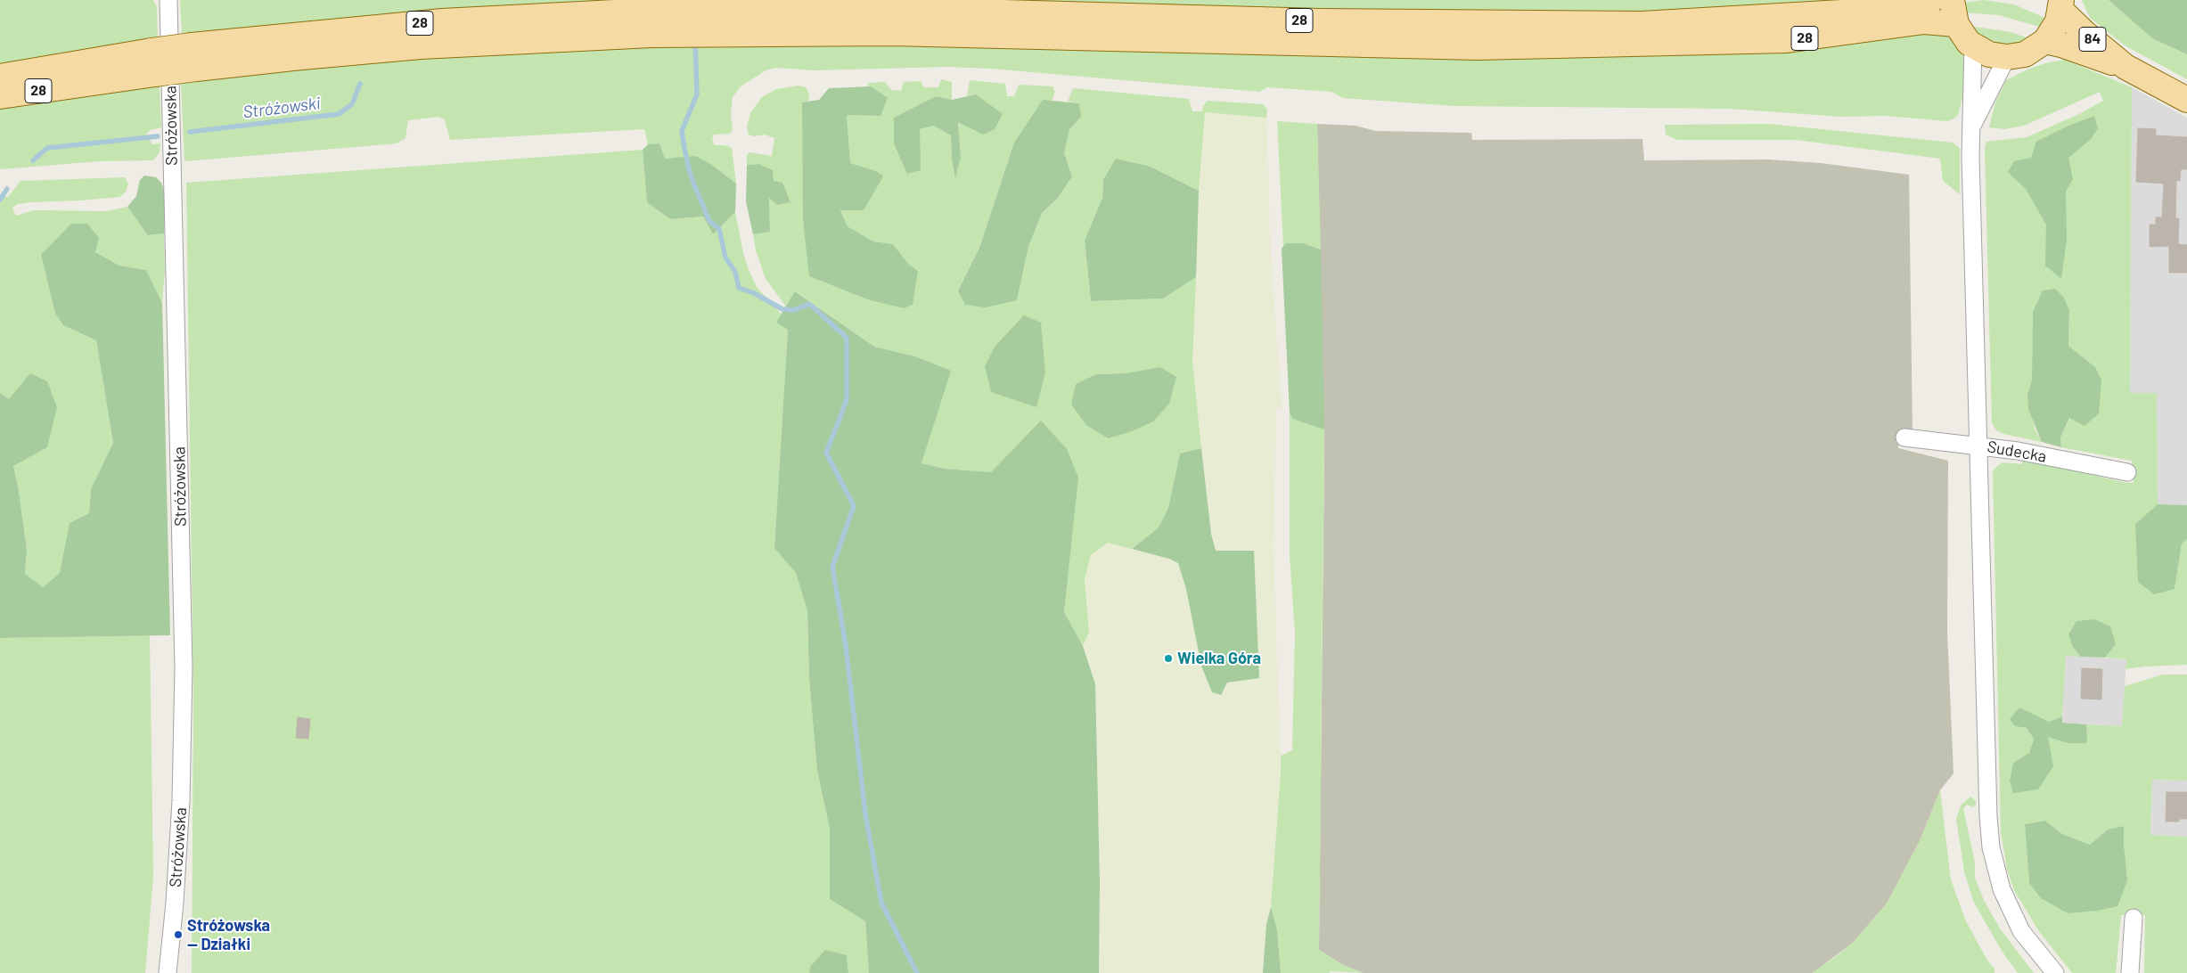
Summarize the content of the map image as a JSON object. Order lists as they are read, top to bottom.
{
  "streets": {
    "main road": ["28", "84"],
    "street": ["Stróżowska", "Sudecka"]
  },
  "water": ["Stróżowski"],
  "places": ["Wielka Góra", "Stróżowska — Działki"]
}
